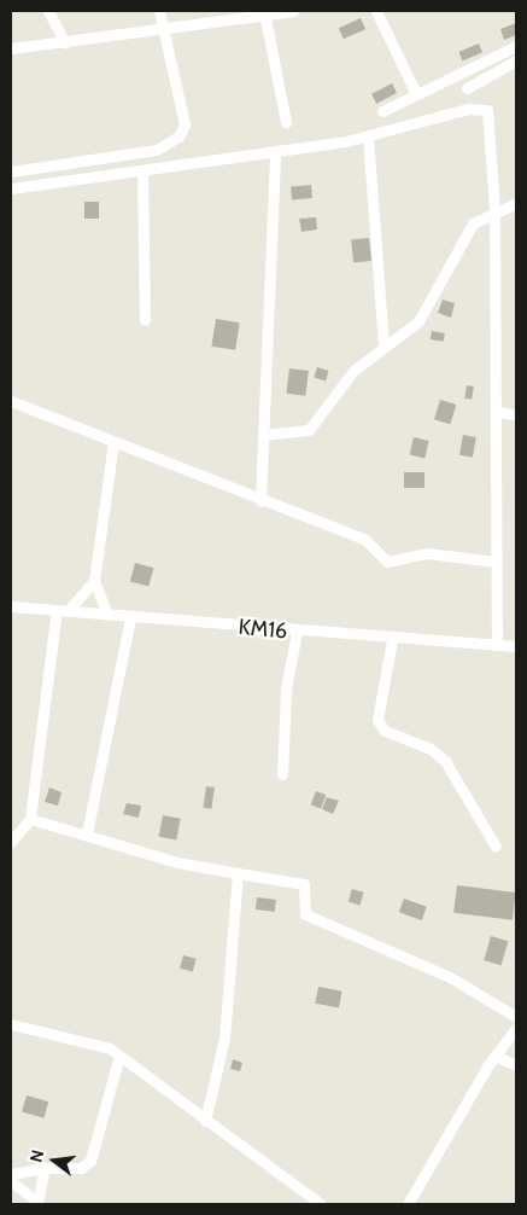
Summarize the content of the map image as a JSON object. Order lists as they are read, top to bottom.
{
  "streets": {
    "street": ["KM16"]
  },
  "north": "left"
}
